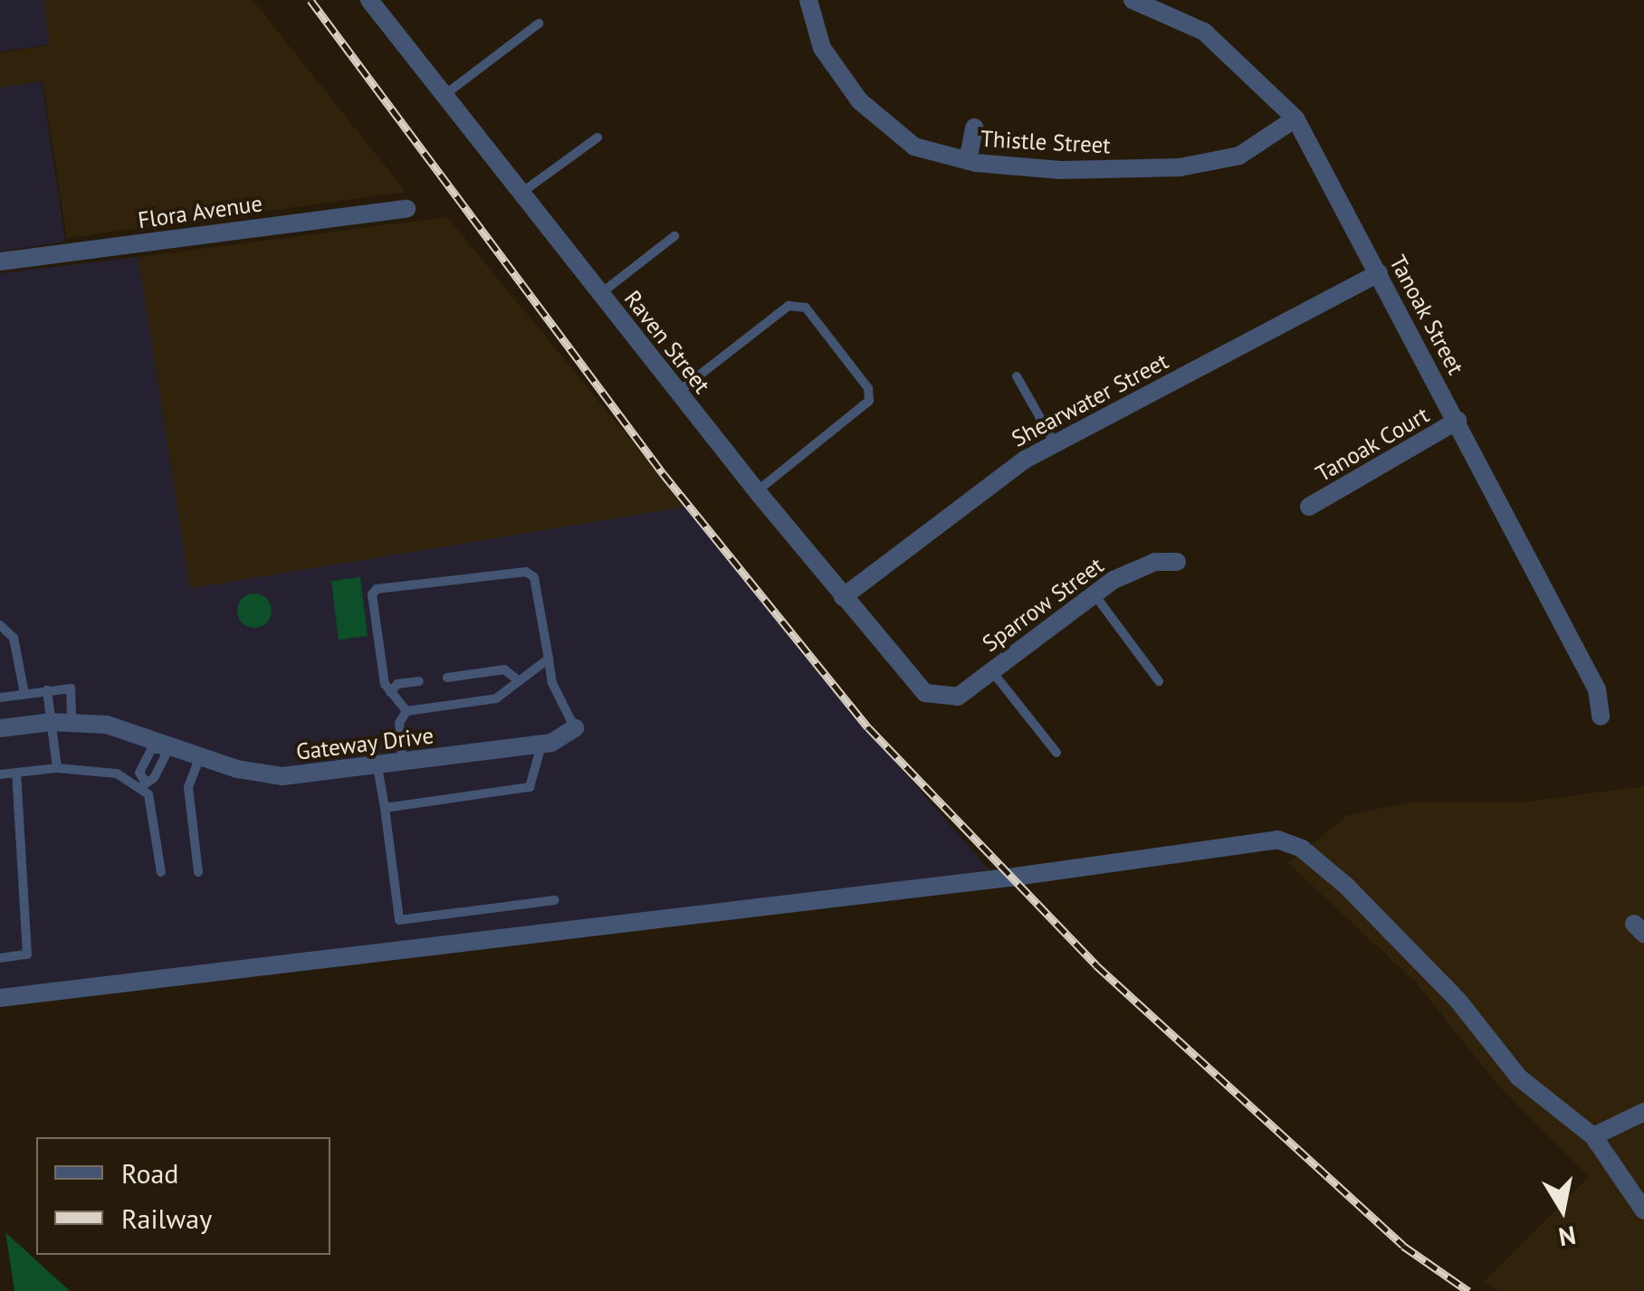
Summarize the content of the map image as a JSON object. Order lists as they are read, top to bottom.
{
  "streets": {
    "street": [
      "Thistle Street",
      "Flora Avenue",
      "Tanoak Street",
      "Raven Street",
      "Shearwater Street",
      "Tanoak Court",
      "Sparrow Street",
      "Gateway Drive"
    ]
  },
  "crossings": [
    ["Thistle Street", "Tanoak Street"],
    ["Tanoak Street", "Shearwater Street"],
    ["Tanoak Street", "Tanoak Court"],
    ["Raven Street", "Shearwater Street"],
    ["Raven Street", "Sparrow Street"]
  ],
  "legend": ["Road", "Railway"],
  "north": "bottom"
}
